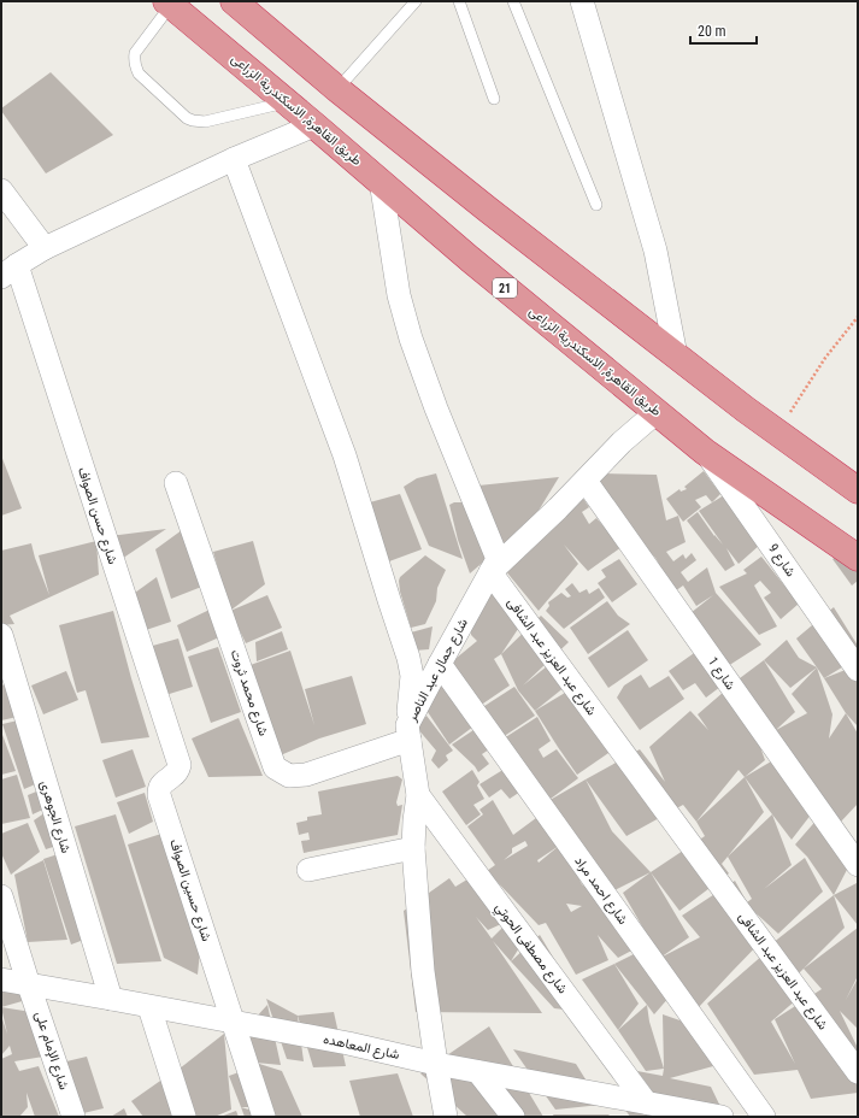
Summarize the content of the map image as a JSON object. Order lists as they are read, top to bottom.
{
  "streets": {
    "highway": ["طريق القاهرة, الاسكندرية الزراعى", "21"],
    "street": [
      "شارع حسن الصواف",
      "شارع 9",
      "شارع عبد العزيز عبد الشافى",
      "شارع جمال عبد الناصر",
      "شارع 1",
      "شارع محمد ثروت",
      "شارع الجوهرى",
      "شارع حسين الصواف",
      "شارع احمد مراد",
      "شارع مصطفى الحوتي",
      "شارع المعاهده",
      "شارع الإمام على"
    ]
  },
  "crossings": [
    ["طريق القاهرة, الاسكندرية الزراعى", "شارع 9"],
    ["طريق القاهرة, الاسكندرية الزراعى", "شارع جمال عبد الناصر"],
    ["شارع حسن الصواف", "شارع حسين الصواف"],
    ["شارع عبد العزيز عبد الشافى", "شارع جمال عبد الناصر"],
    ["شارع جمال عبد الناصر", "شارع 1"],
    ["شارع جمال عبد الناصر", "شارع محمد ثروت"],
    ["شارع جمال عبد الناصر", "شارع احمد مراد"],
    ["شارع جمال عبد الناصر", "شارع مصطفى الحوتي"],
    ["شارع جمال عبد الناصر", "شارع المعاهده"],
    ["شارع الجوهرى", "شارع المعاهده"],
    ["شارع حسين الصواف", "شارع المعاهده"],
    ["شارع مصطفى الحوتي", "شارع المعاهده"],
    ["شارع المعاهده", "شارع الإمام على"]
  ],
  "scale_bar": "20 m"
}
